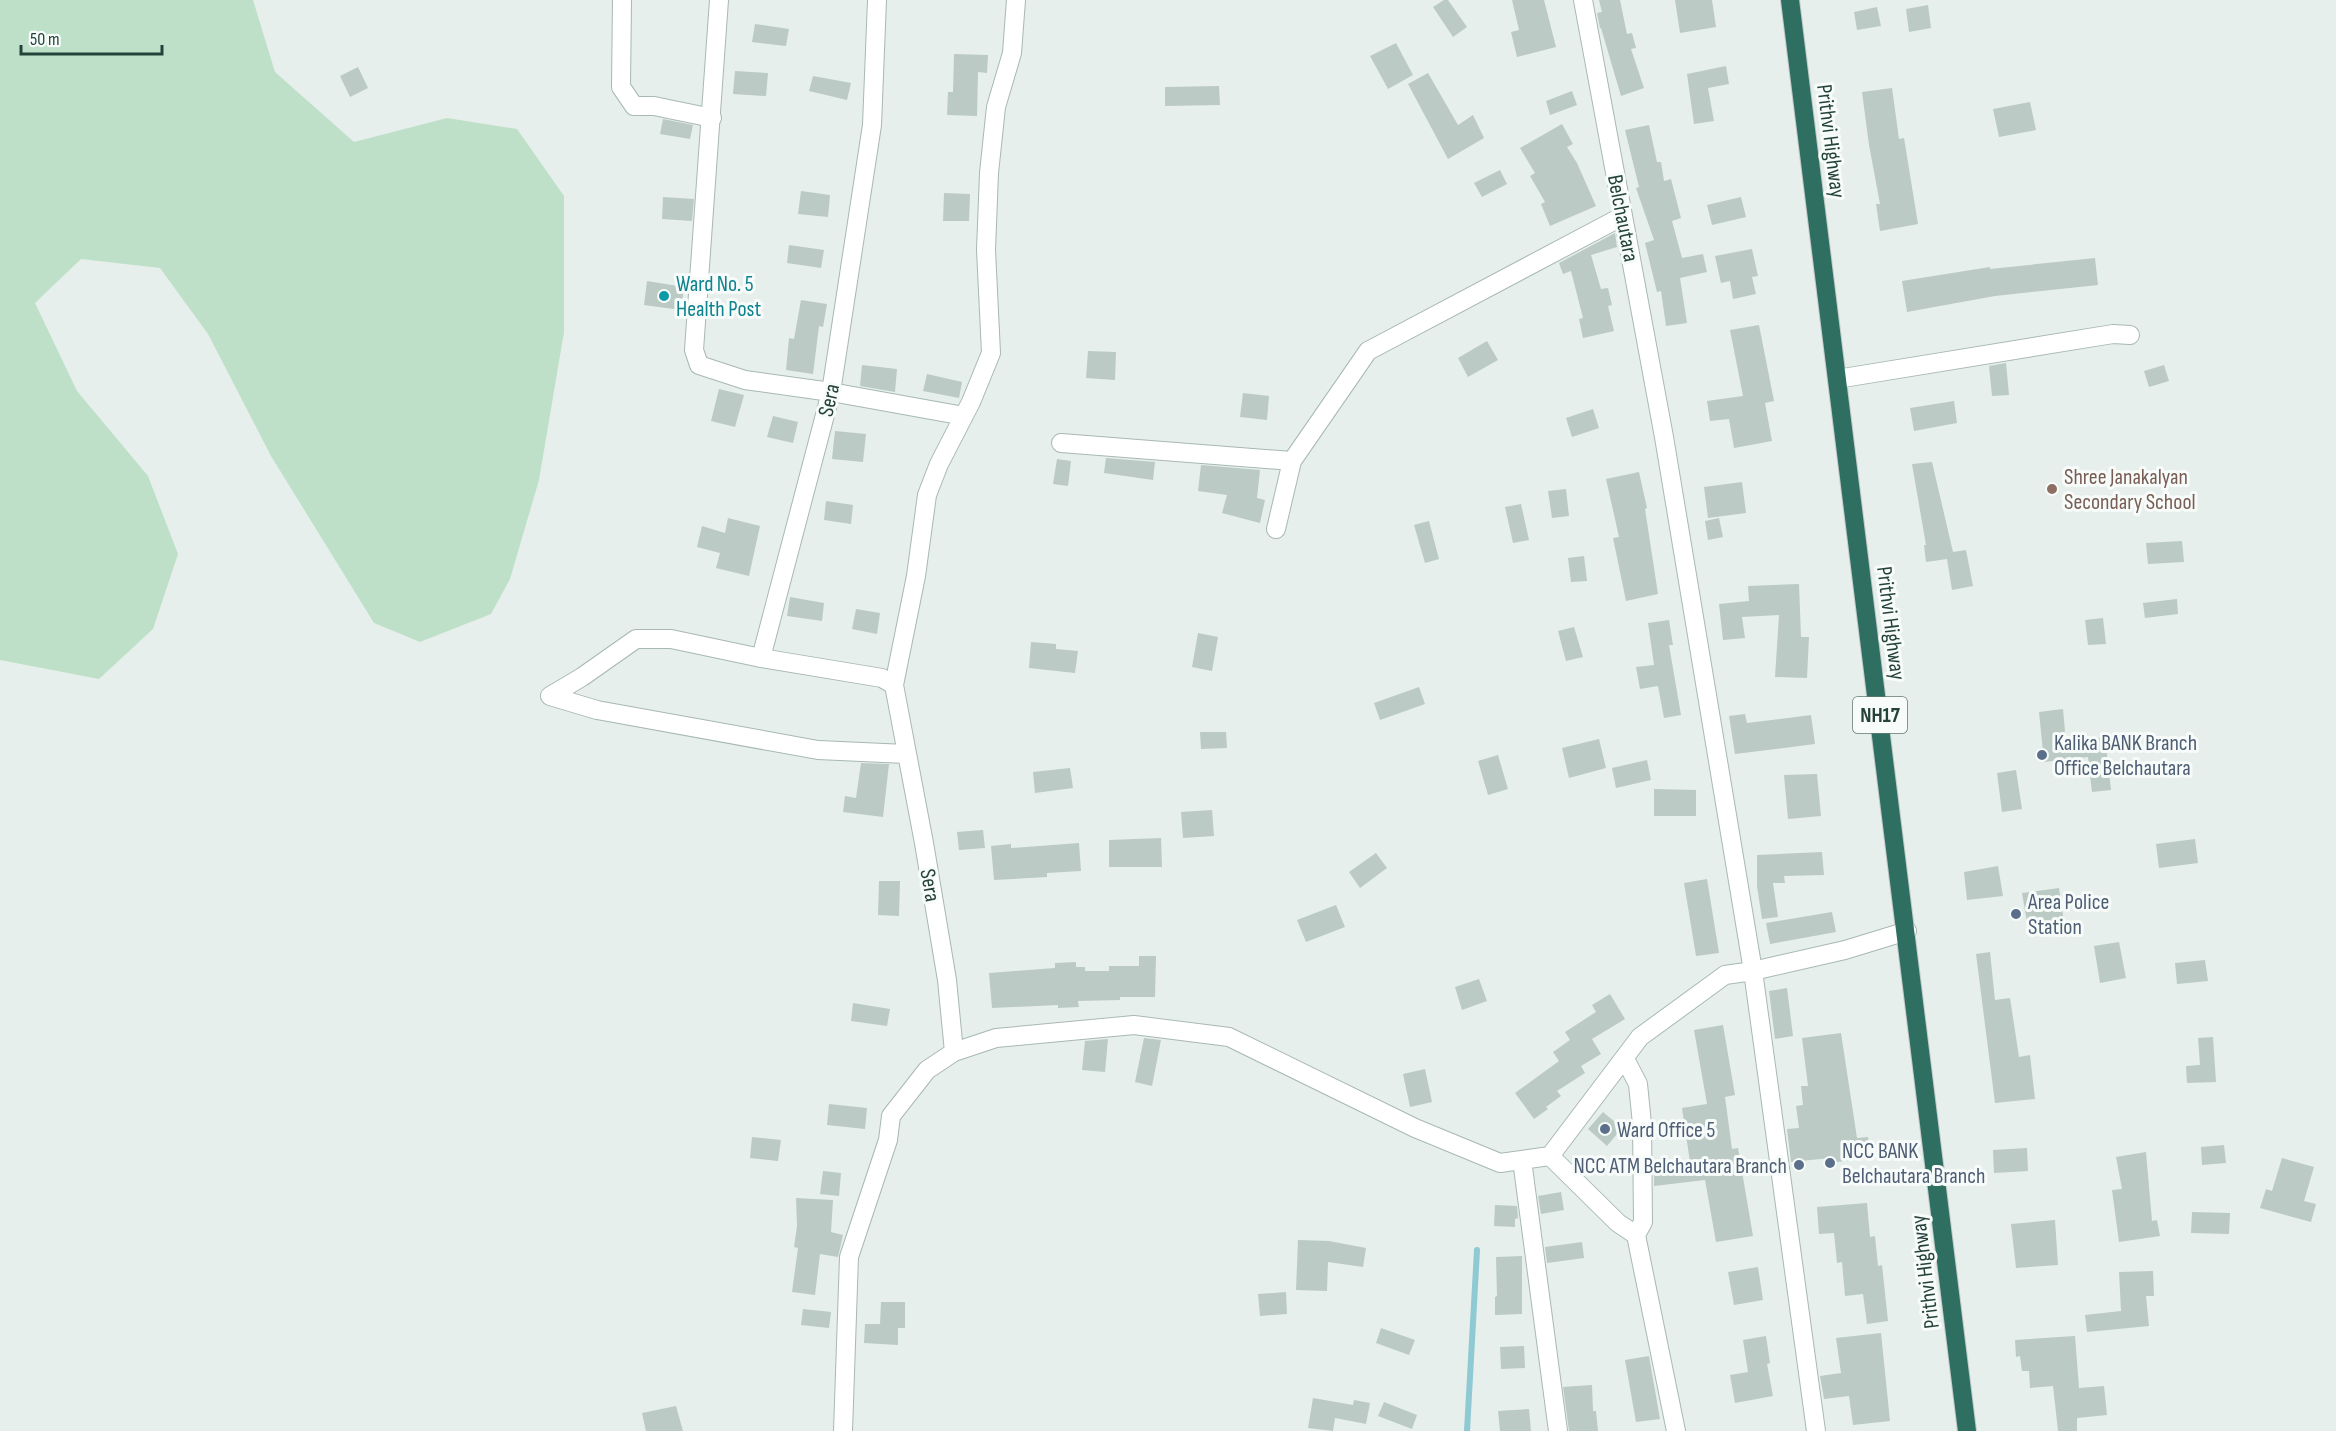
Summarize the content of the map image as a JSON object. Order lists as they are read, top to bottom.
{
  "streets": {
    "highway": ["Prithvi Highway", "NH17"],
    "street": ["Belchautara", "Sera"]
  },
  "places": [
    "Ward No. 5 Health Post",
    "Shree Janakalyan Secondary School",
    "Kalika BANK Branch Office Belchautara",
    "Area Police Station",
    "Ward Office 5",
    "NCC BANK Belchautara Branch",
    "NCC ATM Belchautara Branch"
  ],
  "scale_bar": "50 m"
}
